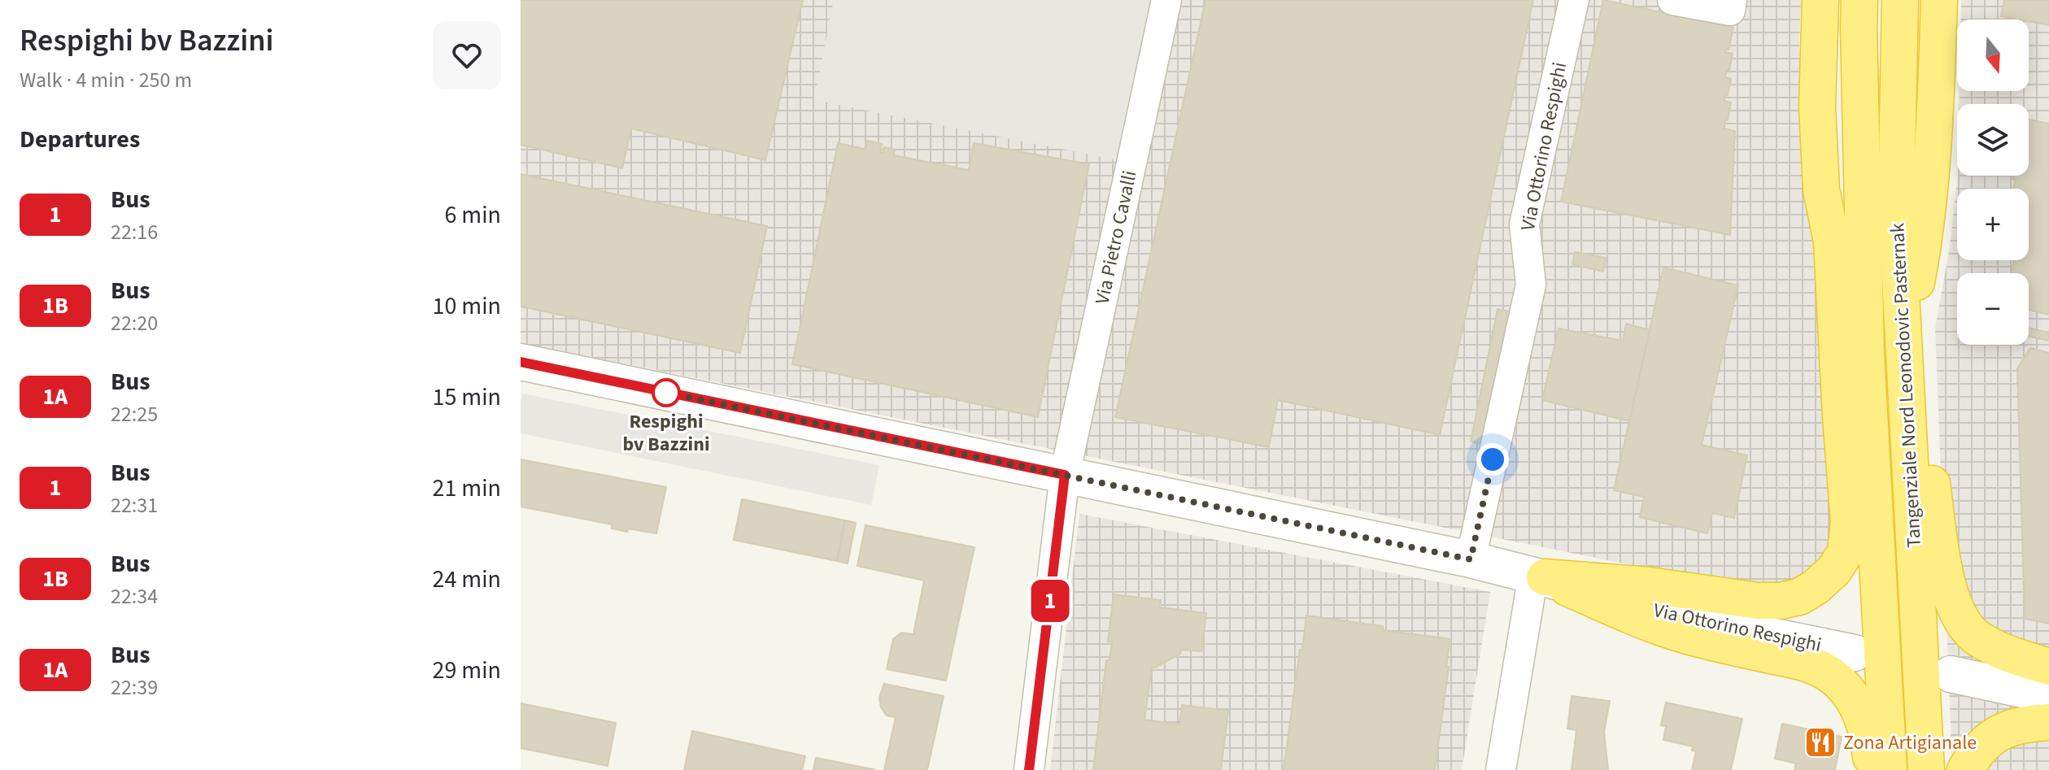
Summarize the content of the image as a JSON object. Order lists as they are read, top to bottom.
{
  "streets": {
    "highway": ["Tangenziale Nord Leonodovic Pasternak"],
    "street": ["Via Ottorino Respighi", "Via Pietro Cavalli"]
  },
  "crossings": [
    ["Via Ottorino Respighi", "Via Pietro Cavalli"]
  ],
  "places": {
    "other": ["Respighi bv Bazzini"],
    "restaurant": ["Zona Artigianale"]
  },
  "lines": ["bus line 1"],
  "north": "bottom",
  "page": {
    "heading": [
      ["Respighi bv Bazzini", "Walk · 4 min · 250 m"],
      "Departures"
    ],
    "on_map": "1",
    "map_buttons": ["+", "−"],
    "list": [
      {
        "mark": "1",
        "name": "Bus",
        "note": "22:16",
        "value": "6 min"
      },
      {
        "mark": "1B",
        "name": "Bus",
        "note": "22:20",
        "value": "10 min"
      },
      {
        "mark": "1A",
        "name": "Bus",
        "note": "22:25",
        "value": "15 min"
      },
      {
        "mark": "1",
        "name": "Bus",
        "note": "22:31",
        "value": "21 min"
      },
      {
        "mark": "1B",
        "name": "Bus",
        "note": "22:34",
        "value": "24 min"
      },
      {
        "mark": "1A",
        "name": "Bus",
        "note": "22:39",
        "value": "29 min"
      }
    ]
  }
}
